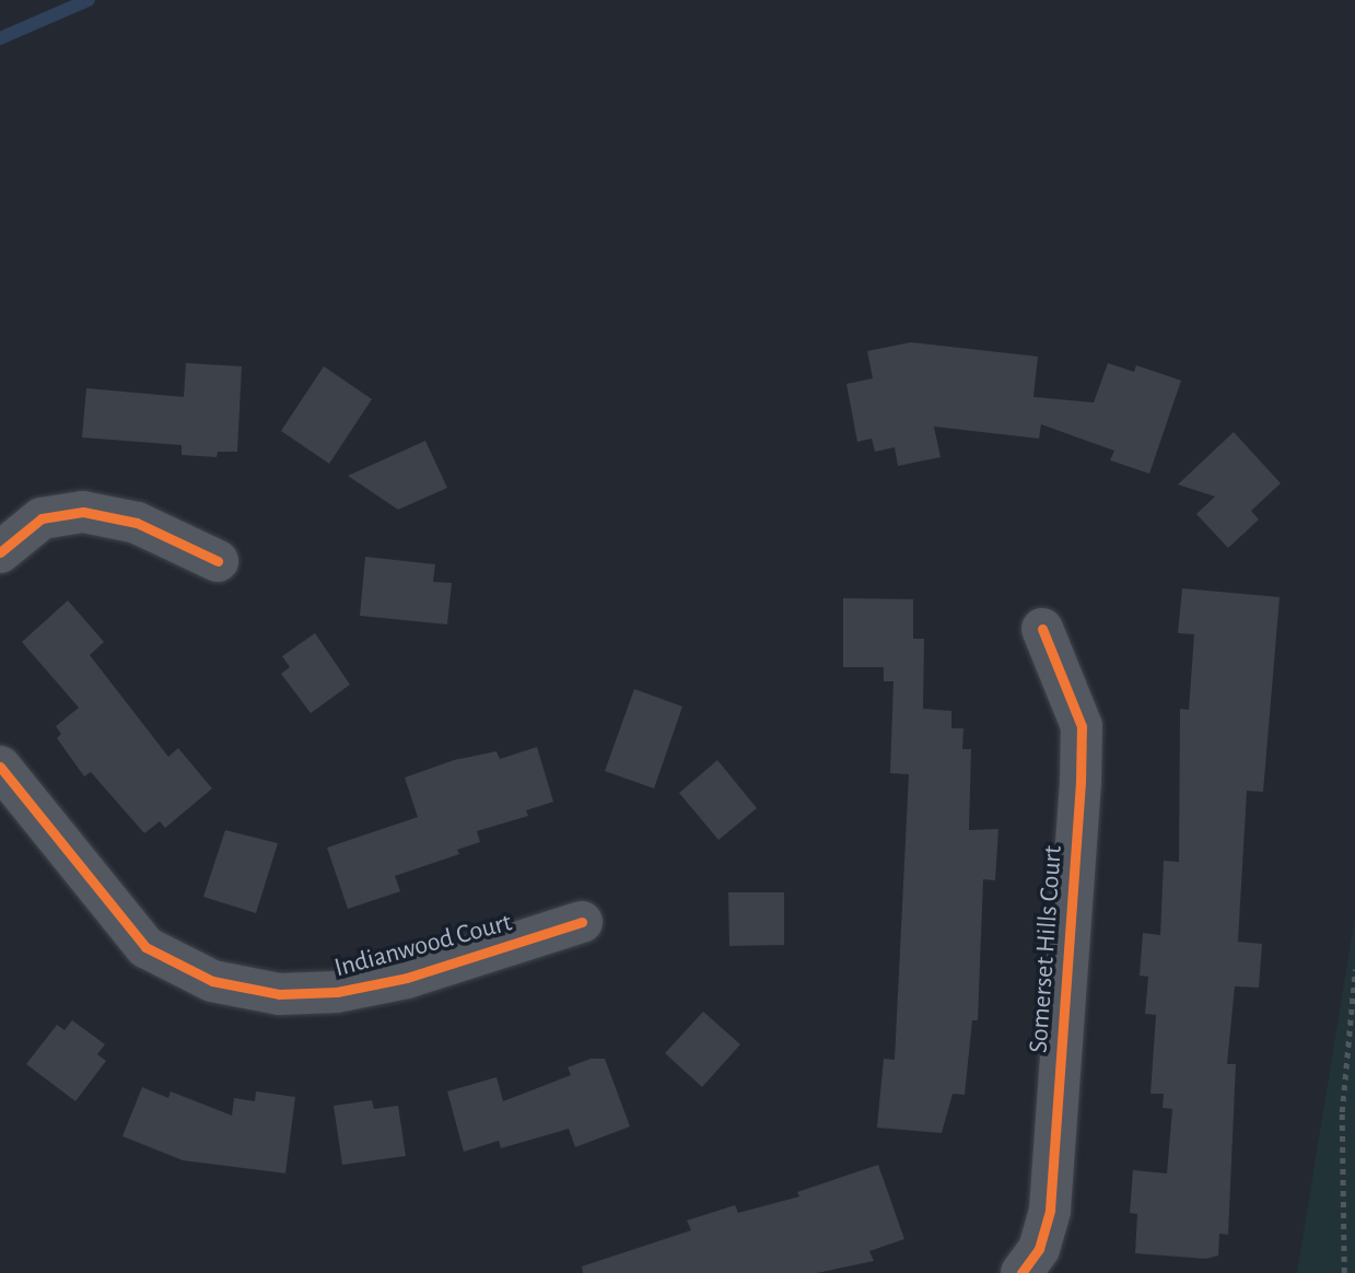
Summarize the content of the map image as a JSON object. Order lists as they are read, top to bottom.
{
  "streets": {
    "street": ["Indianwood Court", "Somerset Hills Court"]
  }
}
